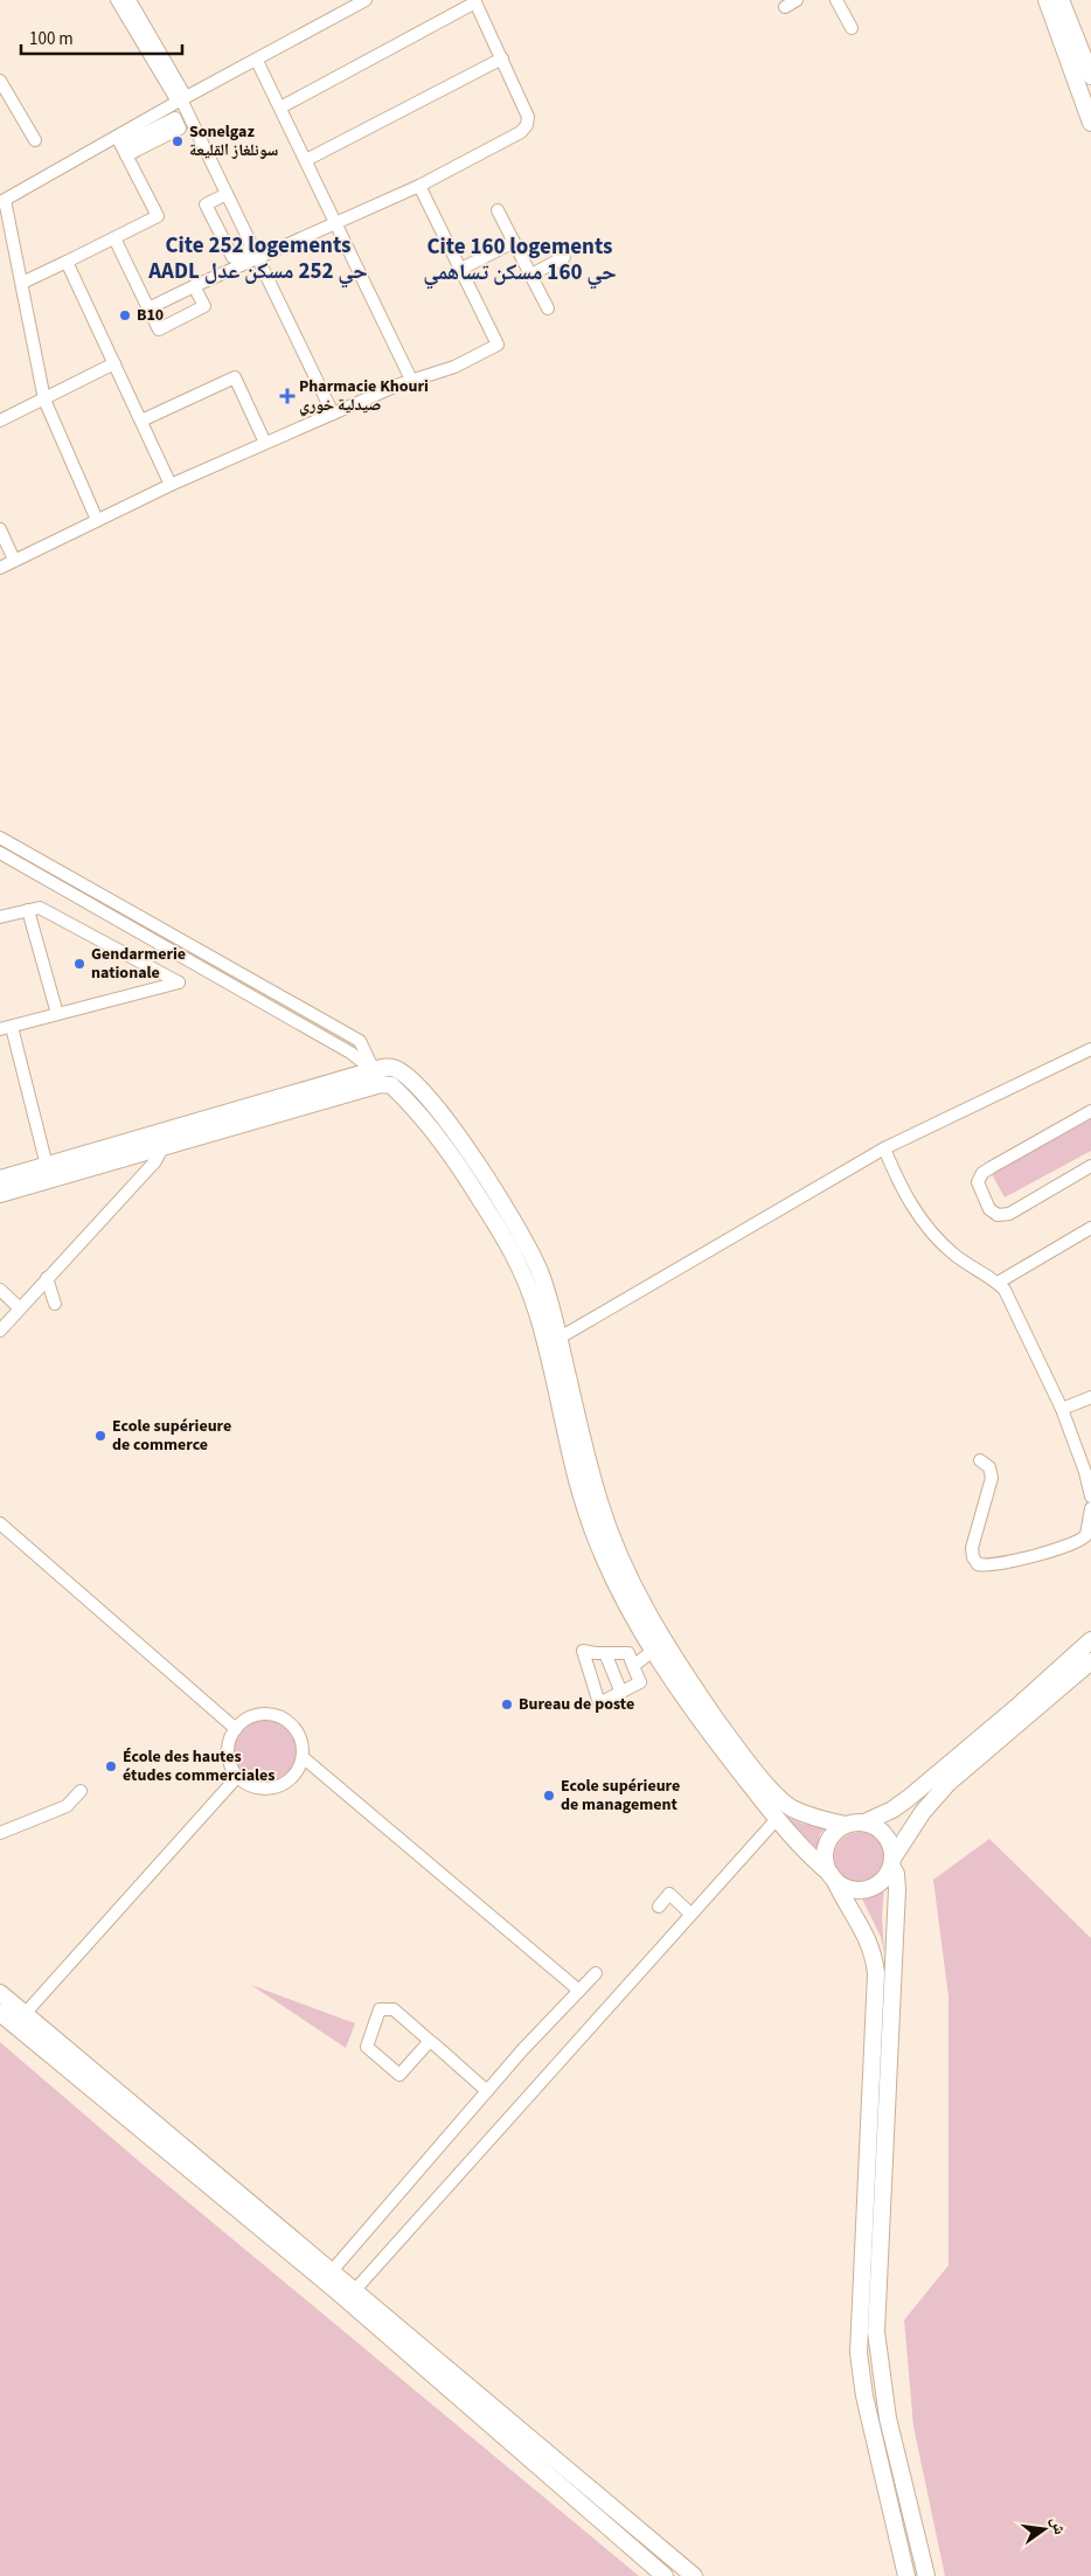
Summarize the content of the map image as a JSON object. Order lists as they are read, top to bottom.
{
  "districts": ["Cite 252 logements AADL حي 252 مسكن عدل", "Cite 160 logements حي 160 مسكن تساهمي"],
  "places": {
    "other": [
      "Sonelgaz سونلغاز القليعة",
      "B10",
      "Gendarmerie nationale",
      "Ecole supérieure de commerce",
      "Bureau de poste",
      "École des hautes études commerciales",
      "Ecole supérieure de management"
    ],
    "health": ["Pharmacie Khouri صيدلية خوري"]
  },
  "scale_bar": "100 m",
  "north": "right"
}
